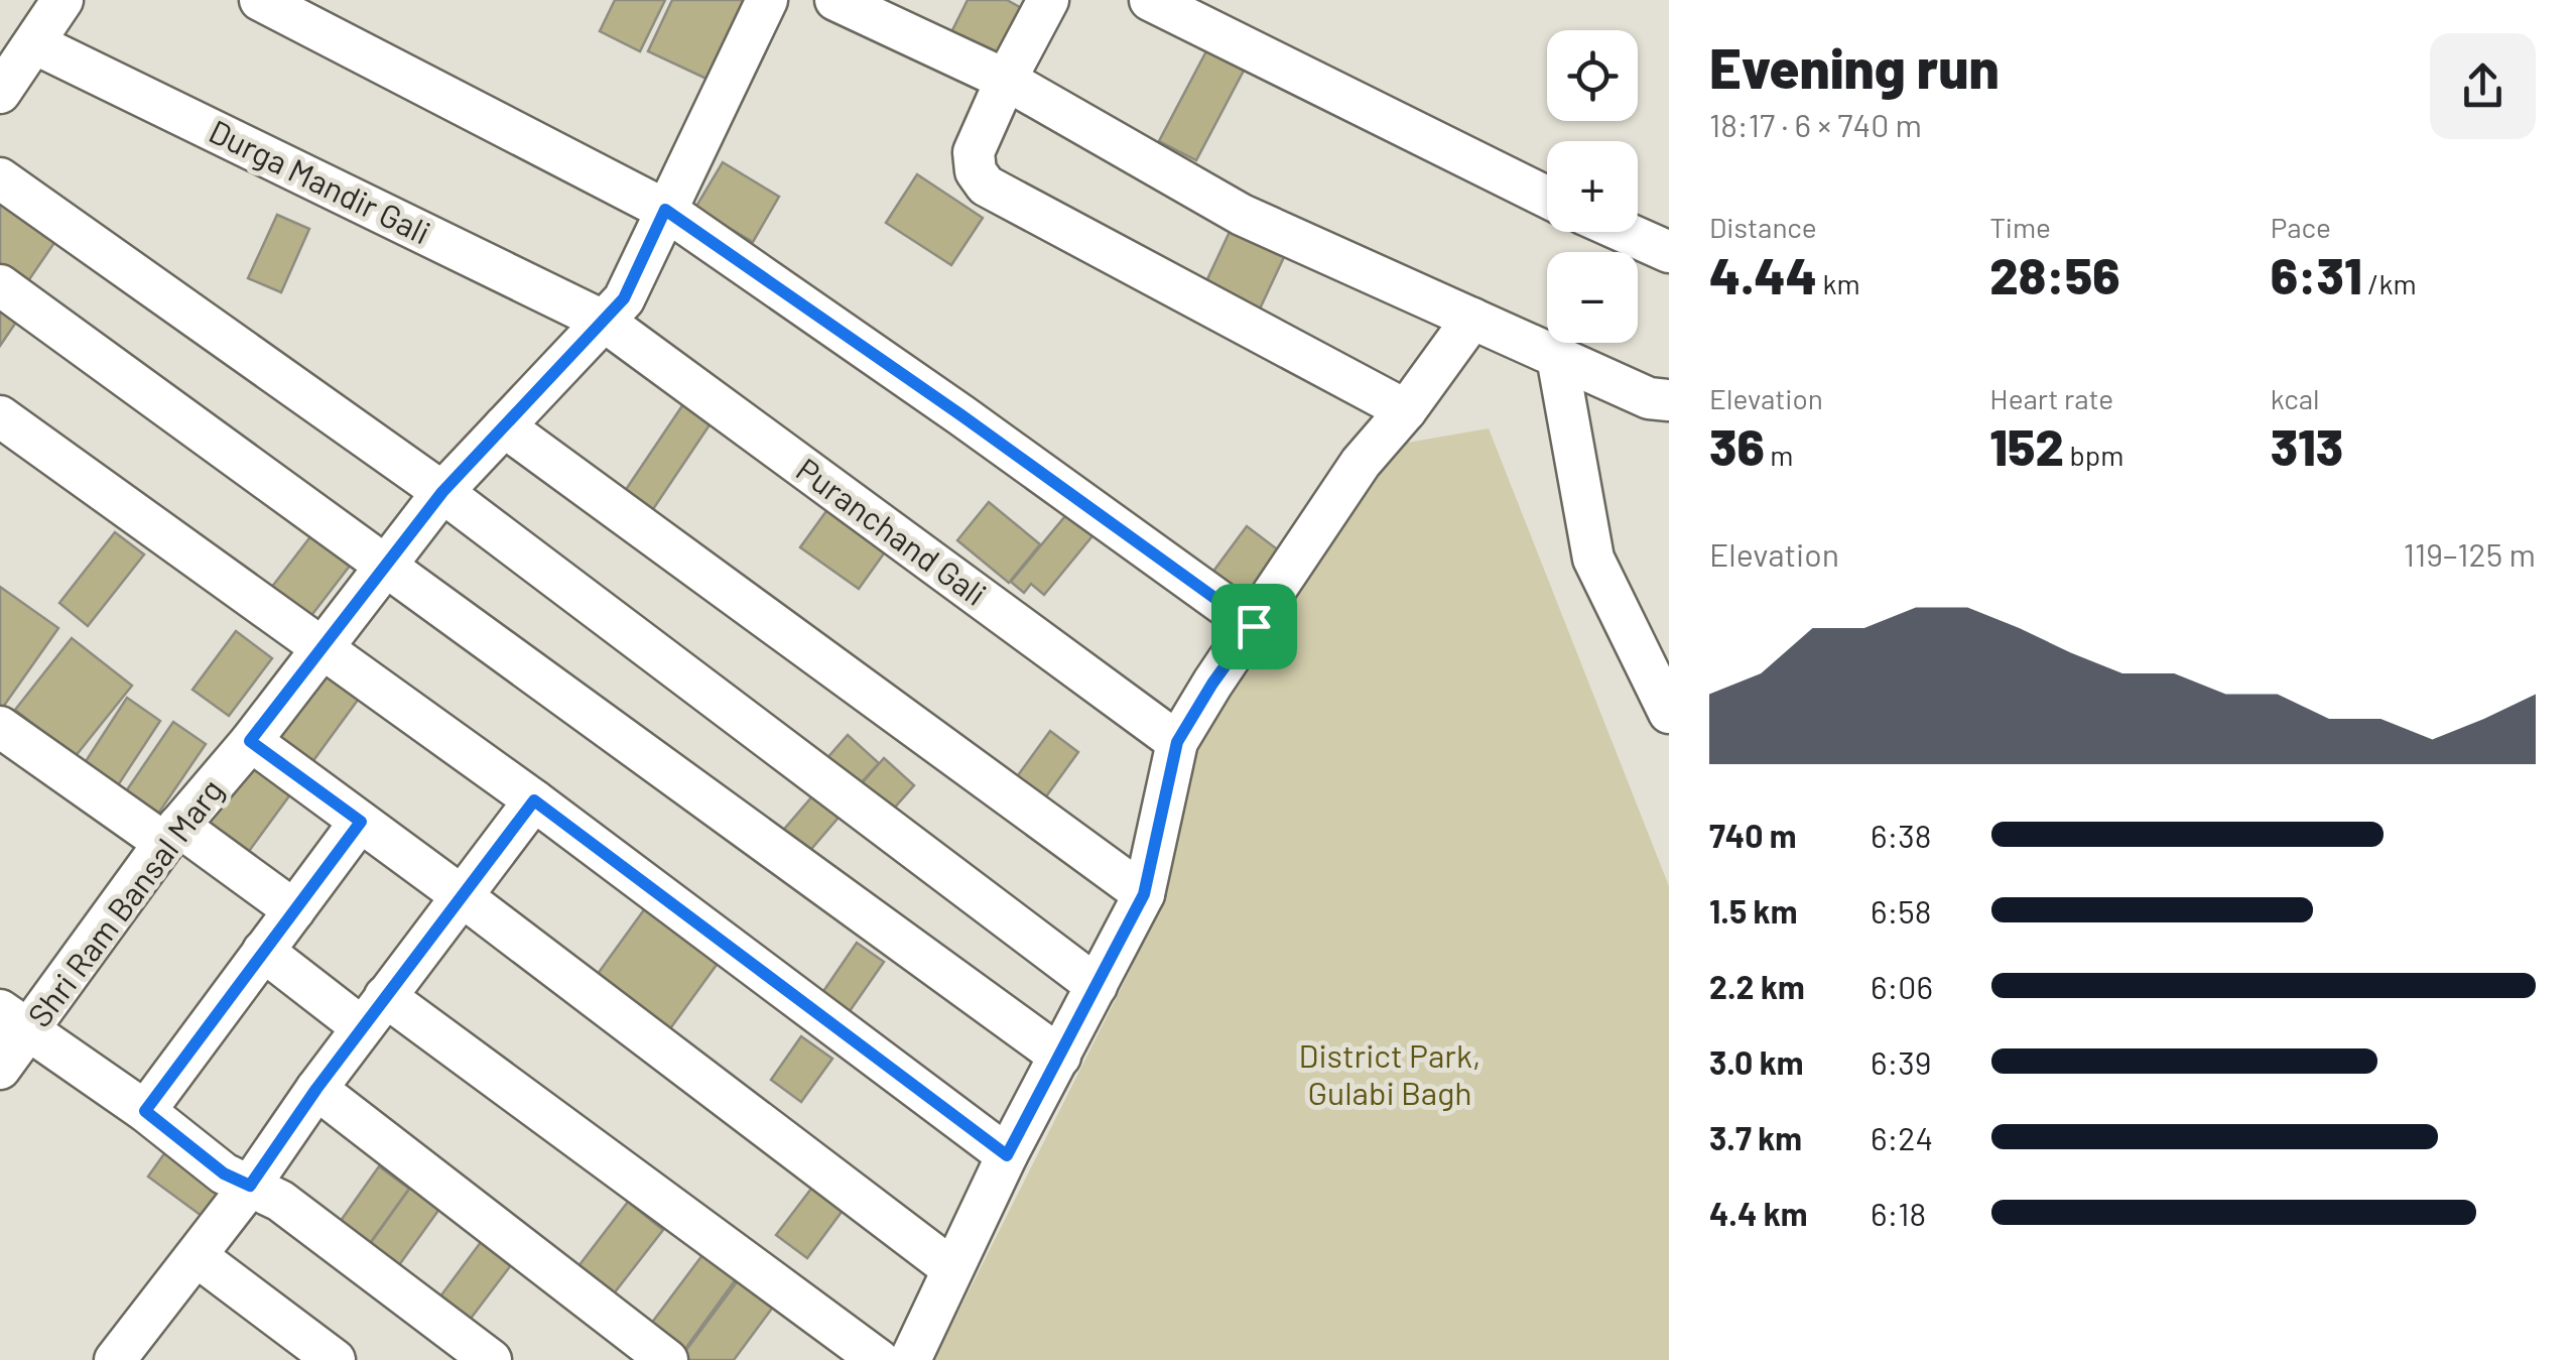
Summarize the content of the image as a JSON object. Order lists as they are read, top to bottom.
{
  "streets": {
    "street": ["Durga Mandir Gali", "Puranchand Gali", "Shri Ram Bansal Marg"]
  },
  "crossings": [
    ["Durga Mandir Gali", "Puranchand Gali"],
    ["Durga Mandir Gali", "Shri Ram Bansal Marg"],
    ["Puranchand Gali", "Shri Ram Bansal Marg"]
  ],
  "parks": ["District Park, Gulabi Bagh"],
  "page": {
    "heading": ["Evening run", "18:17 · 6 × 740 m"],
    "map_buttons": ["+", "−"],
    "stats": [
      ["Distance", "4.44 km"],
      ["Time", "28:56"],
      ["Pace", "6:31 /km"],
      ["Elevation", "36 m"],
      ["Heart rate", "152 bpm"],
      ["kcal", "313"]
    ],
    "chart": ["Elevation", "119–125 m"],
    "list": [
      {
        "name": "740 m",
        "note": "6:38"
      },
      {
        "name": "1.5 km",
        "note": "6:58"
      },
      {
        "name": "2.2 km",
        "note": "6:06"
      },
      {
        "name": "3.0 km",
        "note": "6:39"
      },
      {
        "name": "3.7 km",
        "note": "6:24"
      },
      {
        "name": "4.4 km",
        "note": "6:18"
      }
    ]
  }
}
